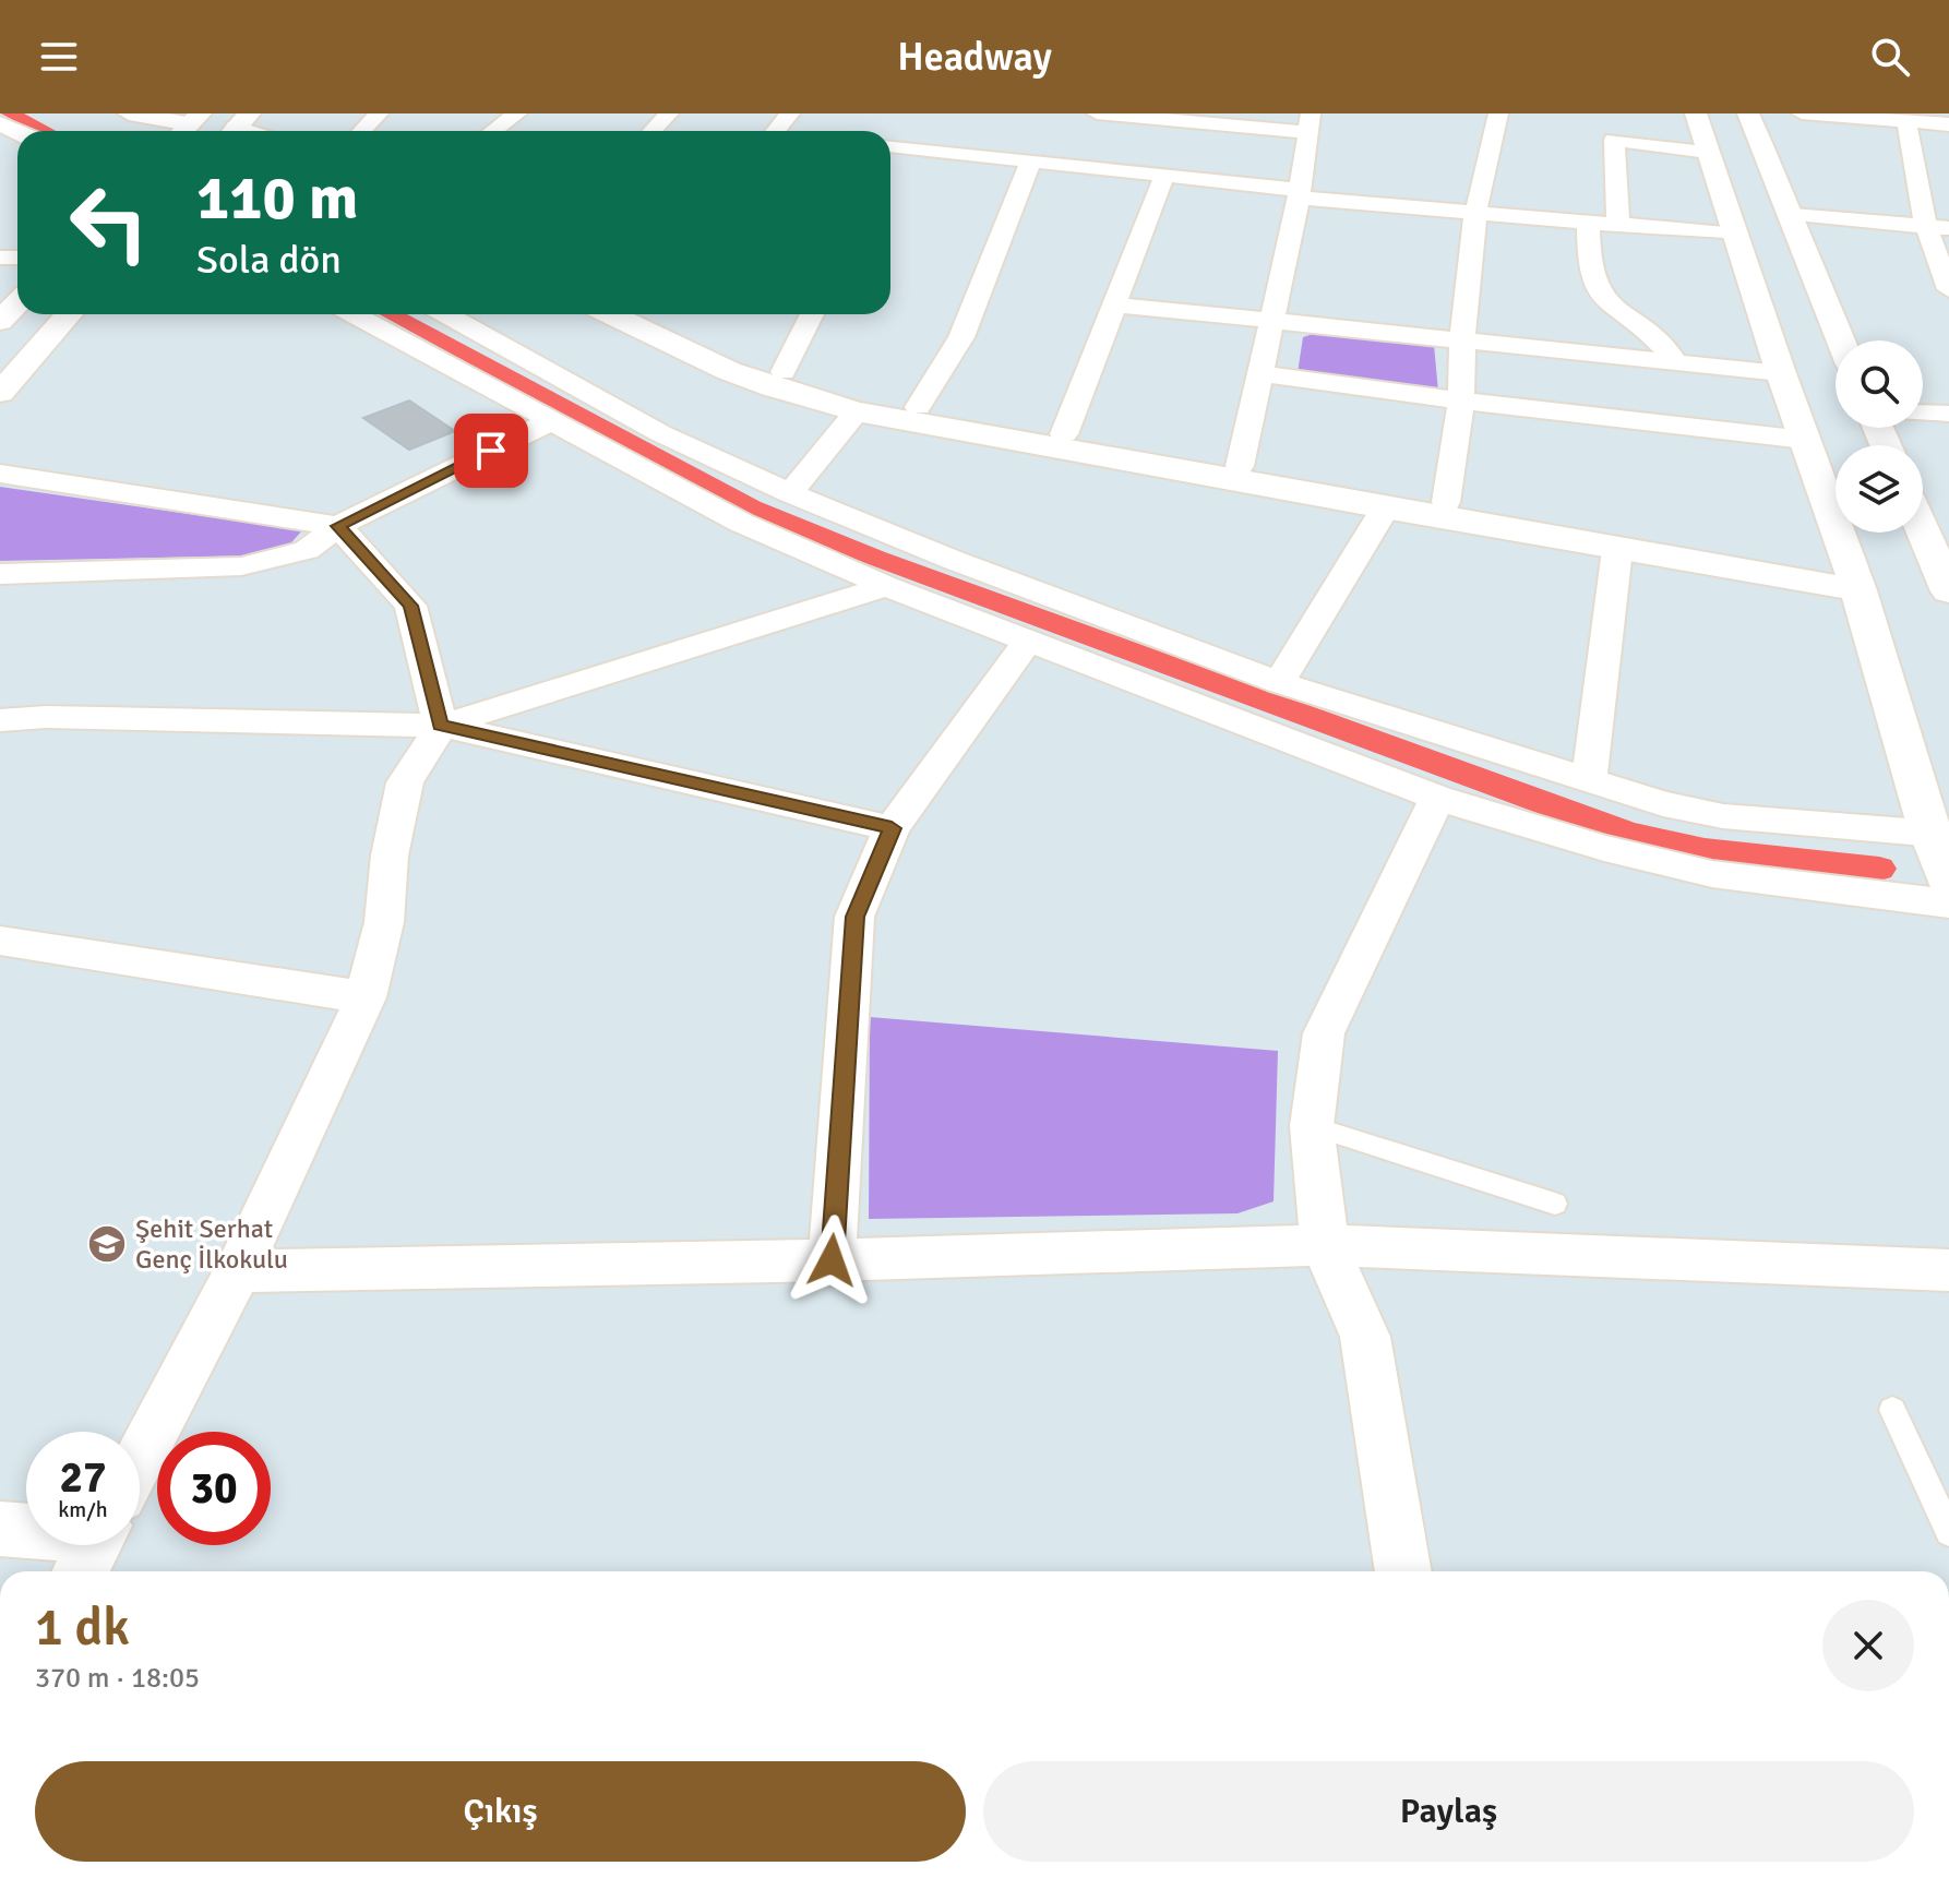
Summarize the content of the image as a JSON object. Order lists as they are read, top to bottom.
{
  "places": {
    "school or university": ["Şehit Serhat Genç İlkokulu"]
  },
  "page": {
    "header": "Headway",
    "turn": ["110 m", "Sola dön"],
    "speed": "27 km/h",
    "limit": "30",
    "heading": ["1 dk", "370 m · 18:05"],
    "buttons": ["Çıkış", "Paylaş"]
  }
}
